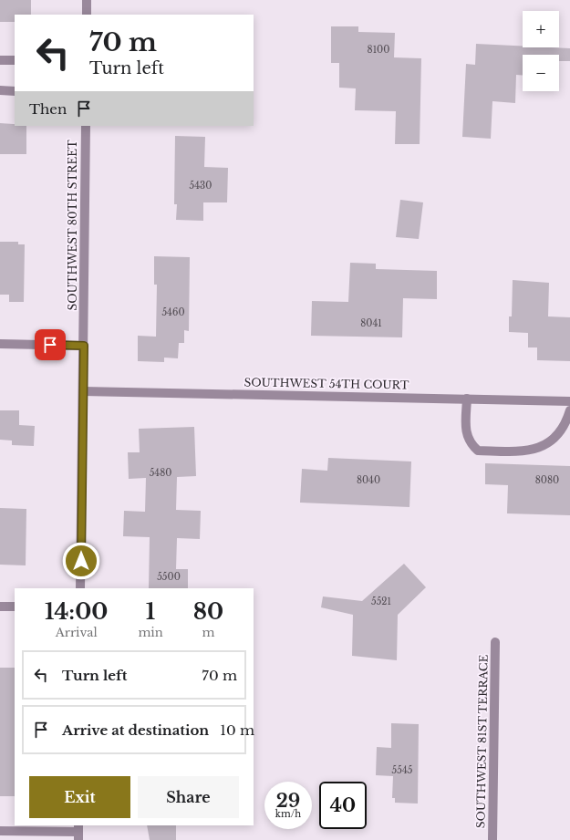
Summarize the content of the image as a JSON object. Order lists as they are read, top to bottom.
{
  "streets": {
    "street": ["SOUTHWEST 80TH STREET", "SOUTHWEST 54TH COURT", "SOUTHWEST 81ST TERRACE"]
  },
  "crossings": [
    ["SOUTHWEST 80TH STREET", "SOUTHWEST 54TH COURT"]
  ],
  "house_numbers": [
    "8100",
    "5430",
    "5460",
    "8041",
    "5480",
    "8040",
    "8080",
    "5500",
    "5521",
    "5545"
  ],
  "page": {
    "map_buttons": ["+", "−"],
    "turn": ["70 m", "Turn left"],
    "then": "Then",
    "eta": [
      "14:00",
      "Arrival",
      "1",
      "min",
      "80",
      "m"
    ],
    "list": [
      {
        "name": "Turn left",
        "value": "70 m"
      },
      {
        "name": "Arrive at destination",
        "value": "10 m"
      }
    ],
    "buttons": ["Exit", "Share"],
    "speed": "29 km/h",
    "limit": "40"
  }
}
